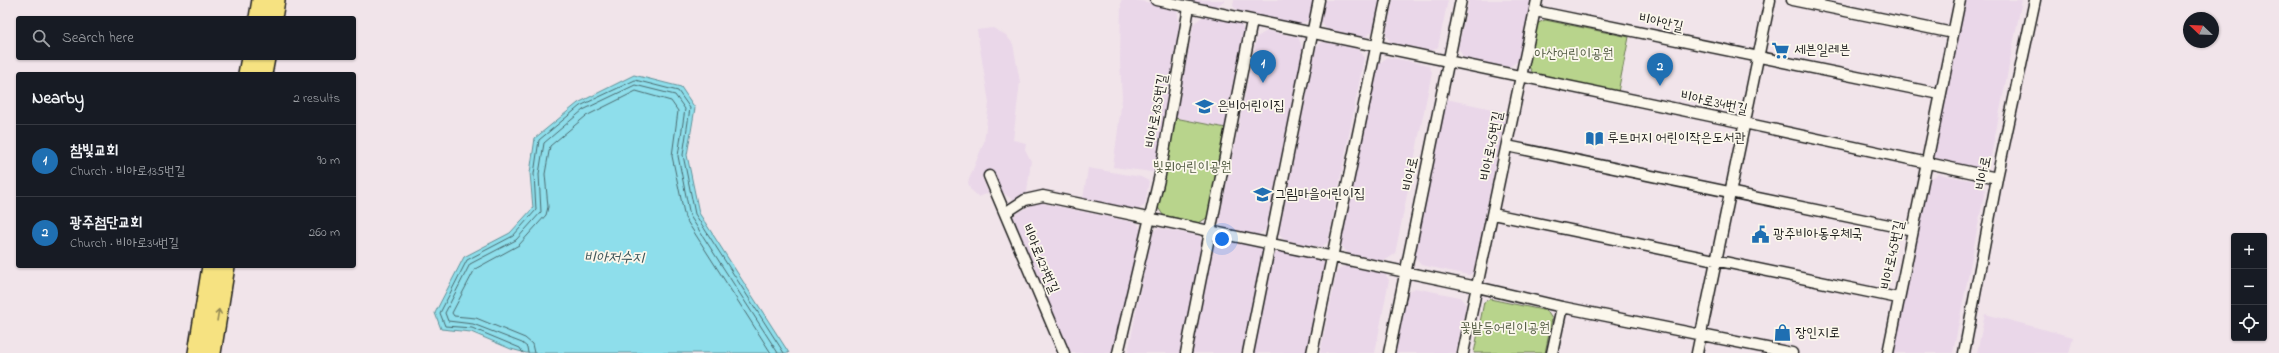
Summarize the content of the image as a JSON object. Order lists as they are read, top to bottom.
{
  "streets": {
    "street": [
      "비아안길",
      "비아로34번길",
      "비아로135번길",
      "비아로45번길",
      "비아로",
      "비아로127번길"
    ]
  },
  "crossings": [
    ["비아안길", "비아로45번길"],
    ["비아로34번길", "비아로135번길"],
    ["비아로34번길", "비아로45번길"],
    ["비아로34번길", "비아로"]
  ],
  "water": ["비아저수지"],
  "parks": ["아산어린이공원", "빛뫼어린이공원", "꽃밭등어린이공원"],
  "places": {
    "supermarket": ["세븐일레븐"],
    "school or university": ["은비어린이집", "그림마을어린이집"],
    "library": ["루트머지 어린이작은도서관"],
    "public building": ["광주비아동우체국"],
    "shop": ["장인지로"]
  },
  "north": "top left",
  "page": {
    "search": "Search here",
    "pins": ["1", "2"],
    "heading": ["Nearby", "2 results"],
    "list": [
      {
        "mark": "1",
        "name": "참빛교회",
        "note": "Church · 비아로135번길",
        "value": "90 m"
      },
      {
        "mark": "2",
        "name": "광주첨단교회",
        "note": "Church · 비아로34번길",
        "value": "260 m"
      }
    ],
    "map_buttons": ["+", "−"]
  }
}
